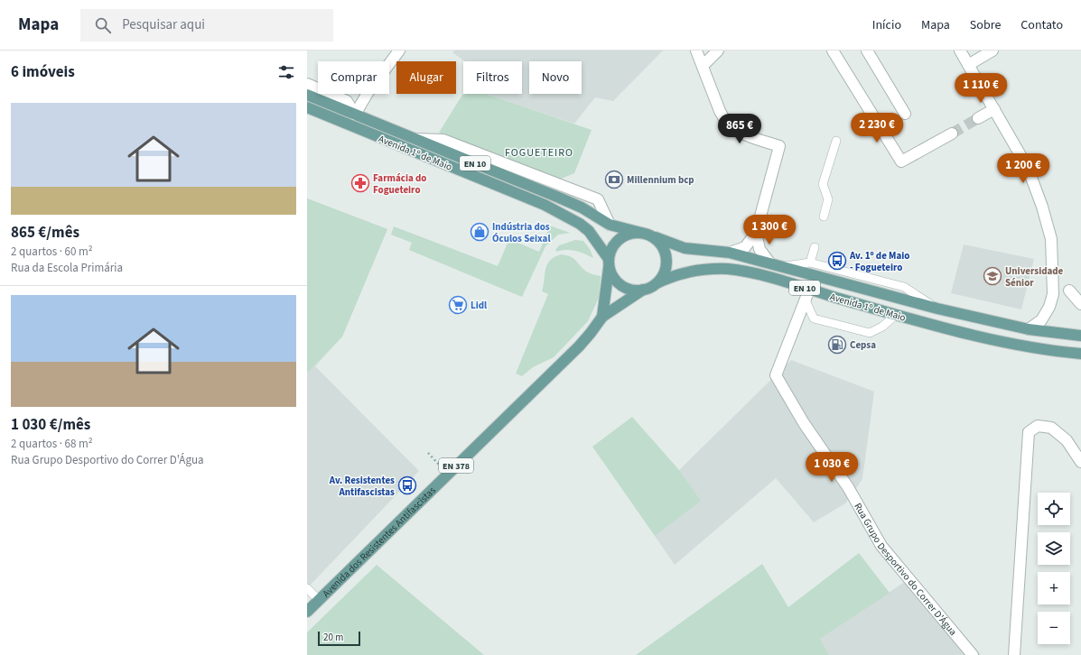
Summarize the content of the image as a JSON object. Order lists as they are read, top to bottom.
{
  "streets": {
    "main road": [
      "Avenida 1º de Maio",
      "EN 10",
      "EN 378",
      "Avenida dos Resistentes Antifascistas"
    ],
    "street": ["Rua Grupo Desportivo do Correr D'Água"]
  },
  "crossings": [
    ["Avenida 1º de Maio", "Avenida dos Resistentes Antifascistas"],
    ["Avenida 1º de Maio", "Rua Grupo Desportivo do Correr D'Água"]
  ],
  "districts": ["FOGUETEIRO"],
  "places": {
    "bank": ["Millennium bcp"],
    "pharmacy": ["Farmácia do Fogueteiro"],
    "shop": ["Indústria dos Óculos Seixal"],
    "bus stop": ["Av. 1º de Maio - Fogueteiro", "Av. Resistentes Antifascistas"],
    "school or university": ["Universidade Sénior"],
    "supermarket": ["Lidl"],
    "fuel station": ["Cepsa"]
  },
  "scale_bar": "20 m",
  "page": {
    "header": "Mapa",
    "search": "Pesquisar aqui",
    "nav": [
      "Início",
      "Mapa",
      "Sobre",
      "Contato"
    ],
    "heading": "6 imóveis",
    "chip": [
      "Comprar",
      "Alugar",
      "Filtros",
      "Novo"
    ],
    "price": [
      "1 110 €",
      "2 230 €",
      "865 €",
      "1 200 €",
      "1 300 €",
      "1 030 €"
    ],
    "list": [
      {
        "name": "865 €/mês",
        "note": "2 quartos · 60 m² · Rua da Escola Primária"
      },
      {
        "name": "1 030 €/mês",
        "note": "2 quartos · 68 m² · Rua Grupo Desportivo do Correr D'Água"
      }
    ],
    "map_buttons": ["+", "−"],
    "scale": "20 m"
  }
}
